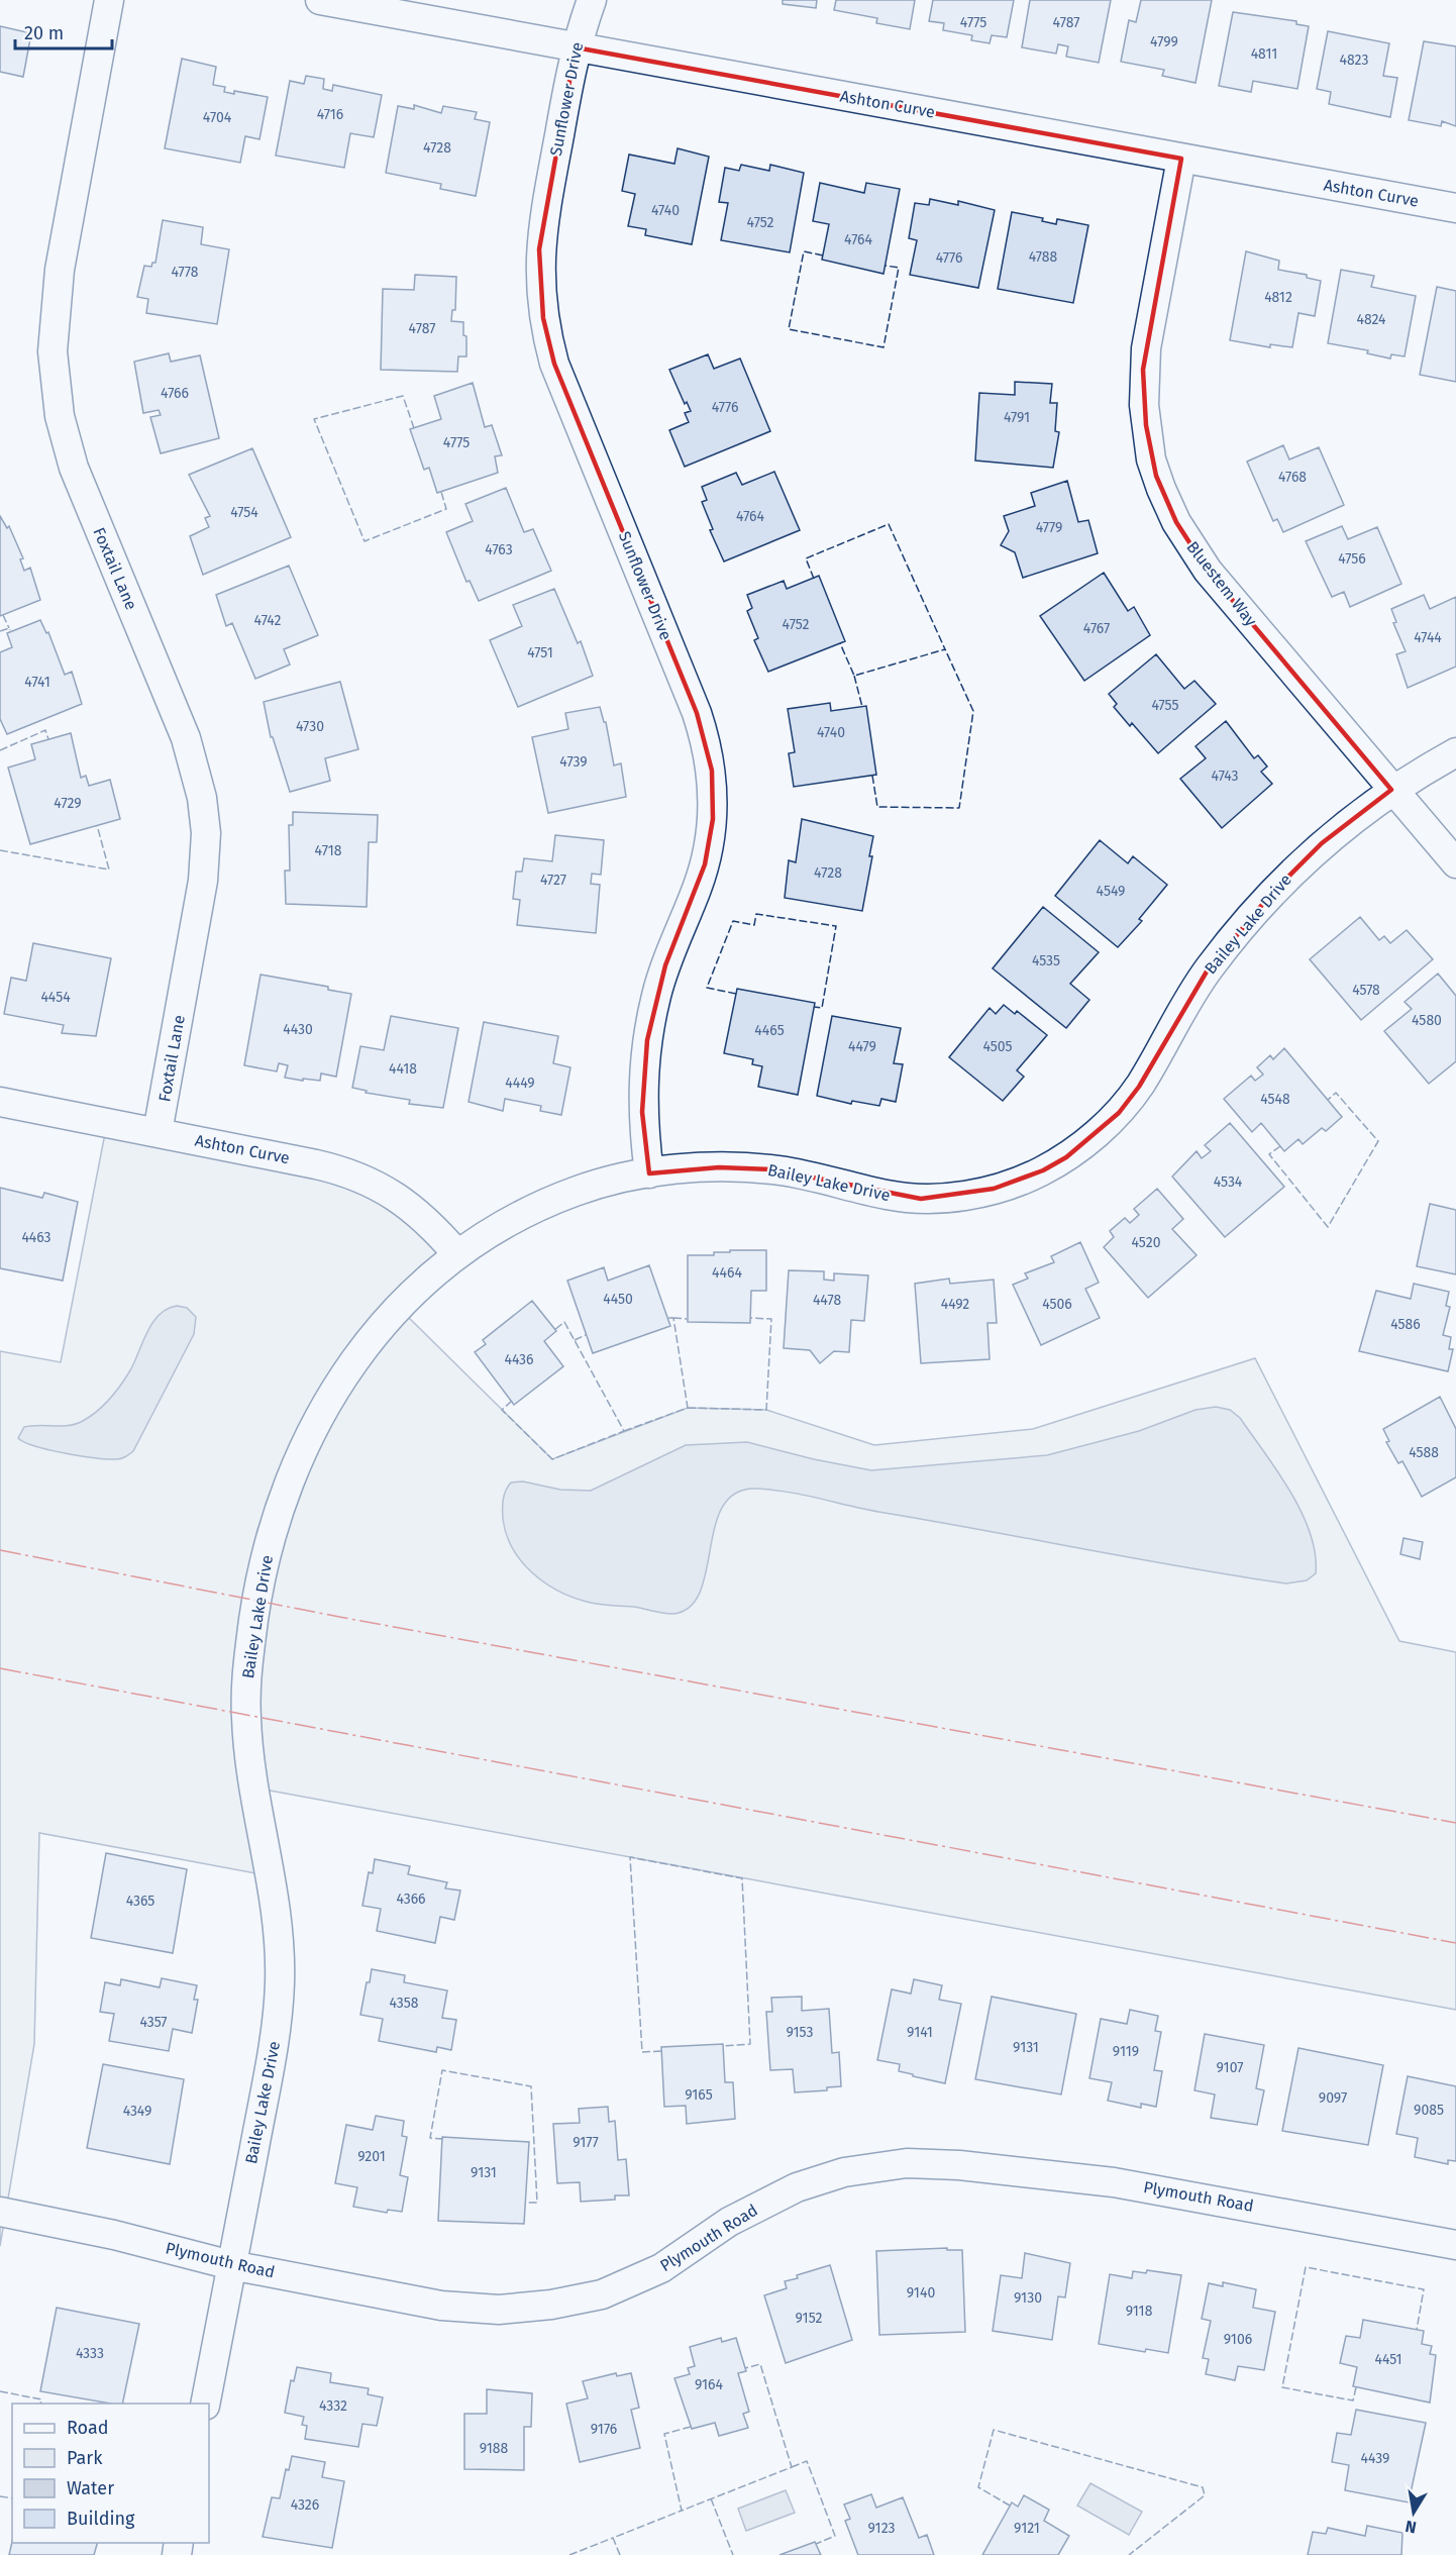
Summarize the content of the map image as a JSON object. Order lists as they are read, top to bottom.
{
  "streets": {
    "street": [
      "Sunflower Drive",
      "Ashton Curve",
      "Foxtail Lane",
      "Bluestem Way",
      "Bailey Lake Drive",
      "Plymouth Road"
    ]
  },
  "crossings": [
    ["Sunflower Drive", "Ashton Curve"],
    ["Sunflower Drive", "Bailey Lake Drive"],
    ["Ashton Curve", "Foxtail Lane"],
    ["Ashton Curve", "Bluestem Way"],
    ["Ashton Curve", "Bailey Lake Drive"],
    ["Bluestem Way", "Bailey Lake Drive"],
    ["Bailey Lake Drive", "Plymouth Road"]
  ],
  "house_numbers": [
    "4775",
    "4787",
    "4799",
    "4811",
    "4823",
    "4716",
    "4704",
    "4728",
    "4740",
    "4752",
    "4764",
    "4788",
    "4776",
    "4778",
    "4812",
    "4824",
    "4787",
    "4766",
    "4776",
    "4791",
    "4775",
    "4768",
    "4754",
    "4764",
    "4779",
    "4763",
    "4756",
    "4742",
    "4752",
    "4767",
    "4744",
    "4751",
    "4741",
    "4755",
    "4730",
    "4740",
    "4739",
    "4743",
    "4729",
    "4718",
    "4728",
    "4727",
    "4549",
    "4535",
    "4578",
    "4454",
    "4580",
    "4430",
    "4465",
    "4479",
    "4505",
    "4418",
    "4449",
    "4548",
    "4534",
    "4463",
    "4520",
    "4464",
    "4450",
    "4478",
    "4492",
    "4506",
    "4586",
    "4436",
    "4588",
    "4366",
    "4365",
    "4358",
    "4357",
    "9153",
    "9141",
    "9131",
    "9119",
    "9107",
    "9165",
    "9097",
    "9085",
    "4349",
    "9177",
    "9201",
    "9131",
    "9140",
    "9130",
    "9118",
    "9152",
    "9106",
    "4333",
    "4451",
    "9164",
    "4332",
    "9176",
    "9188",
    "4439",
    "4326",
    "9123",
    "9121"
  ],
  "legend": [
    "Road",
    "Park",
    "Water",
    "Building"
  ],
  "scale_bar": "20 m",
  "north": "bottom"
}
